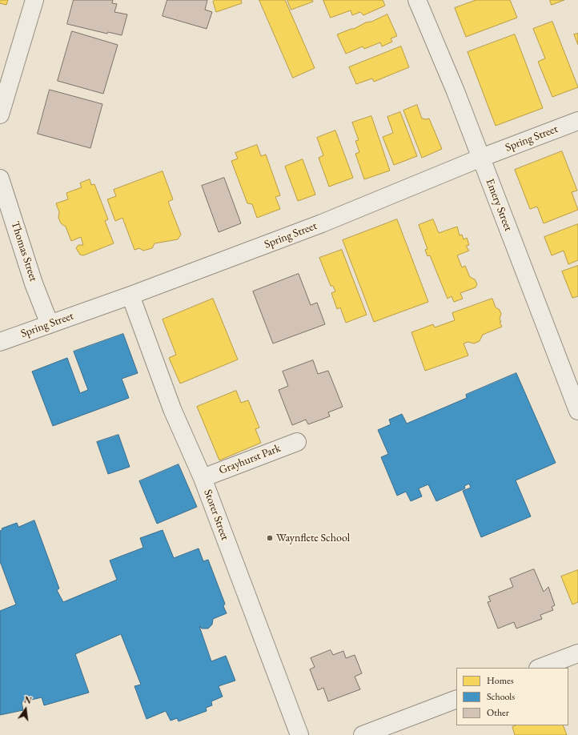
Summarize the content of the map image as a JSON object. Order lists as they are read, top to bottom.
{
  "streets": {
    "street": [
      "Spring Street",
      "Emery Street",
      "Thomas Street",
      "Grayhurst Park",
      "Storer Street"
    ]
  },
  "crossings": [
    ["Spring Street", "Emery Street"],
    ["Spring Street", "Thomas Street"],
    ["Spring Street", "Storer Street"],
    ["Grayhurst Park", "Storer Street"]
  ],
  "places": ["Waynflete School"],
  "legend": ["Homes", "Schools", "Other"],
  "north": "top"
}
